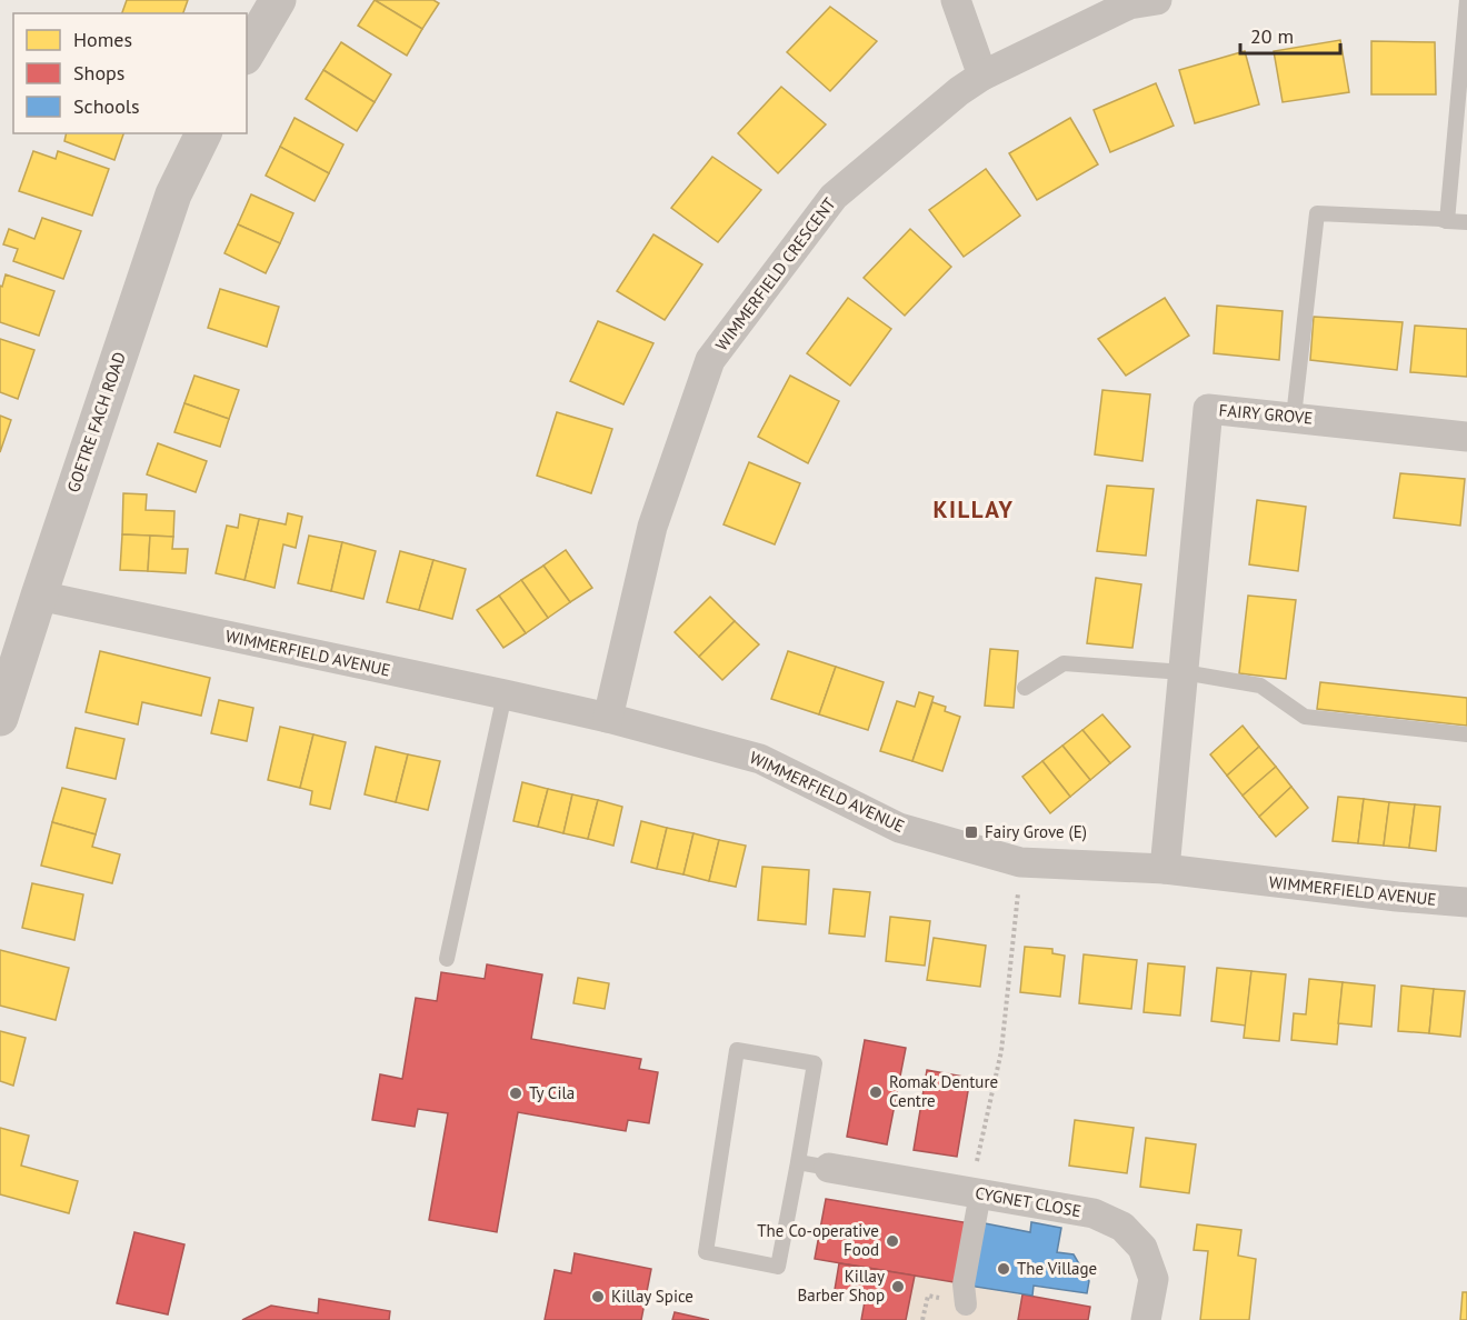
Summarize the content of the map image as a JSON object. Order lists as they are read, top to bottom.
{
  "streets": {
    "street": [
      "WIMMERFIELD CRESCENT",
      "FAIRY GROVE",
      "GOETRE FACH ROAD",
      "WIMMERFIELD AVENUE",
      "CYGNET CLOSE"
    ]
  },
  "crossings": [
    ["WIMMERFIELD CRESCENT", "WIMMERFIELD AVENUE"],
    ["FAIRY GROVE", "WIMMERFIELD AVENUE"],
    ["GOETRE FACH ROAD", "WIMMERFIELD AVENUE"]
  ],
  "districts": ["KILLAY"],
  "places": {
    "transit": ["Fairy Grove (E)"],
    "other": [
      "Romak Denture Centre",
      "Ty Cila",
      "The Co-operative Food",
      "The Village",
      "Killay Barber Shop",
      "Killay Spice"
    ]
  },
  "legend": ["Homes", "Shops", "Schools"],
  "scale_bar": "20 m"
}
